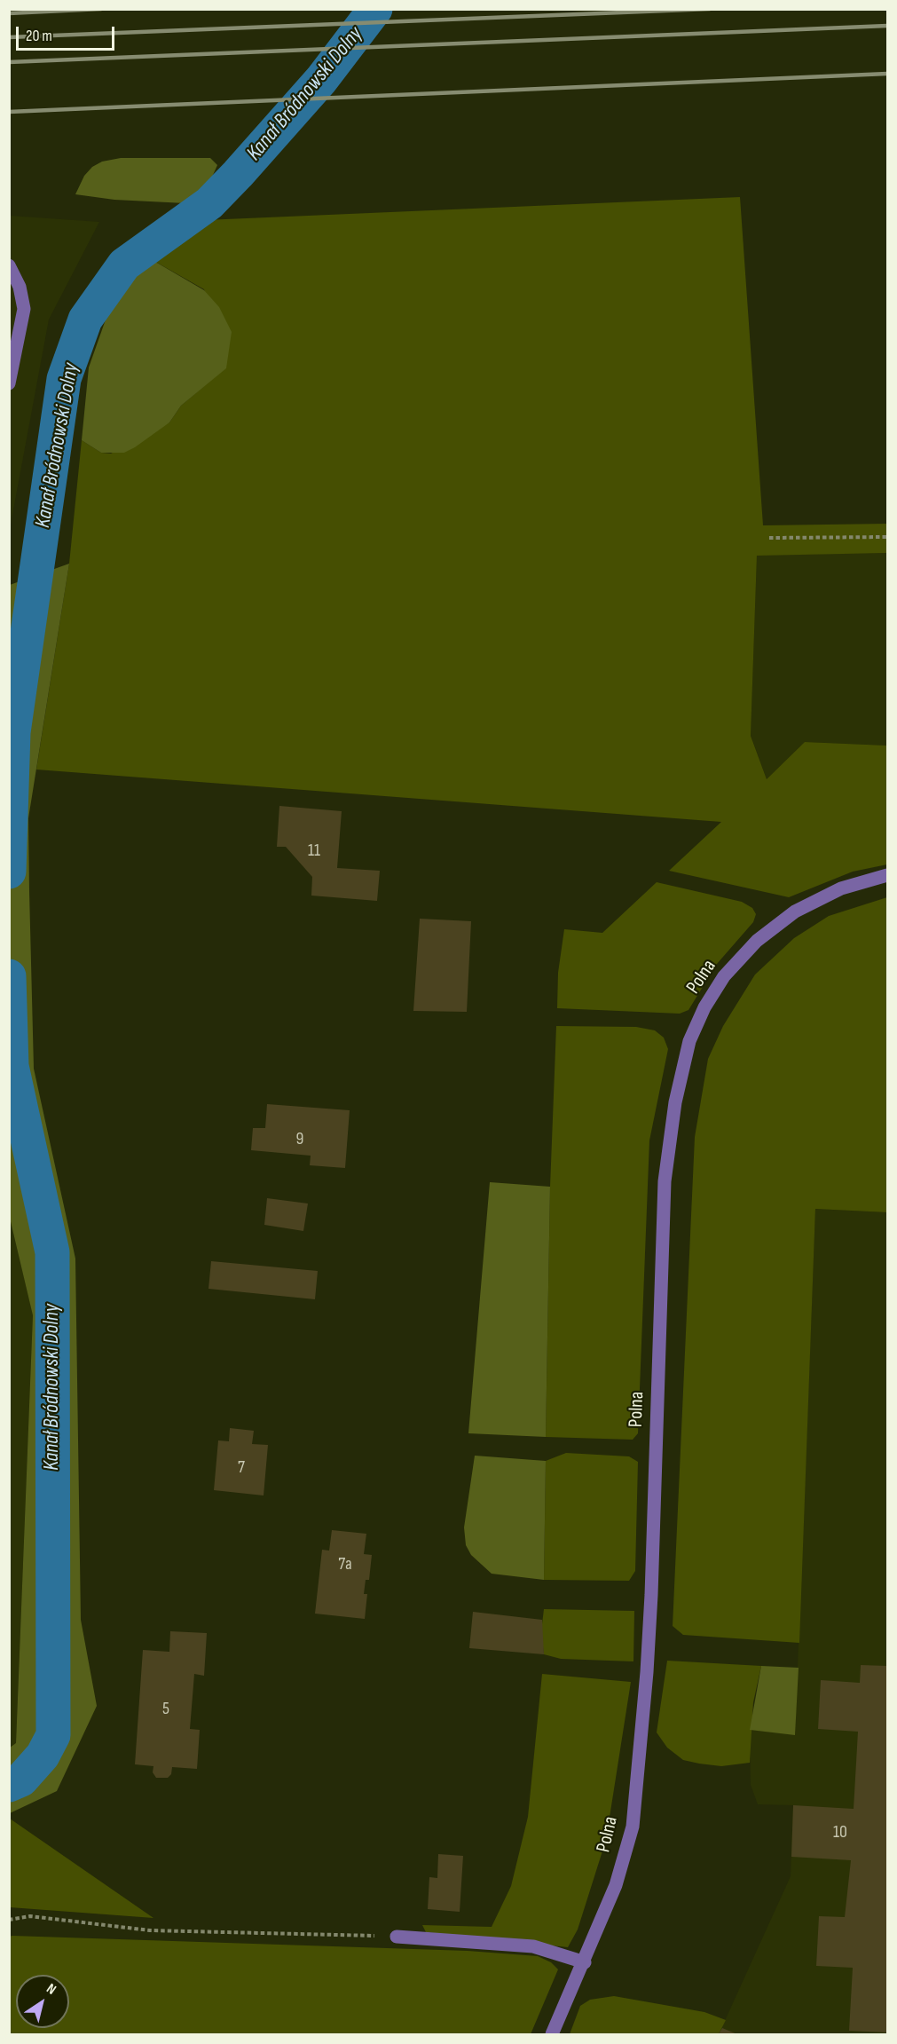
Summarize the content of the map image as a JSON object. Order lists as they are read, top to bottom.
{
  "streets": {
    "street": ["Polna"]
  },
  "water": ["Kanał Bródnowski Dolny"],
  "house_numbers": [
    "11",
    "9",
    "7",
    "7a",
    "5",
    "10"
  ],
  "scale_bar": "20 m",
  "north": "top right"
}
